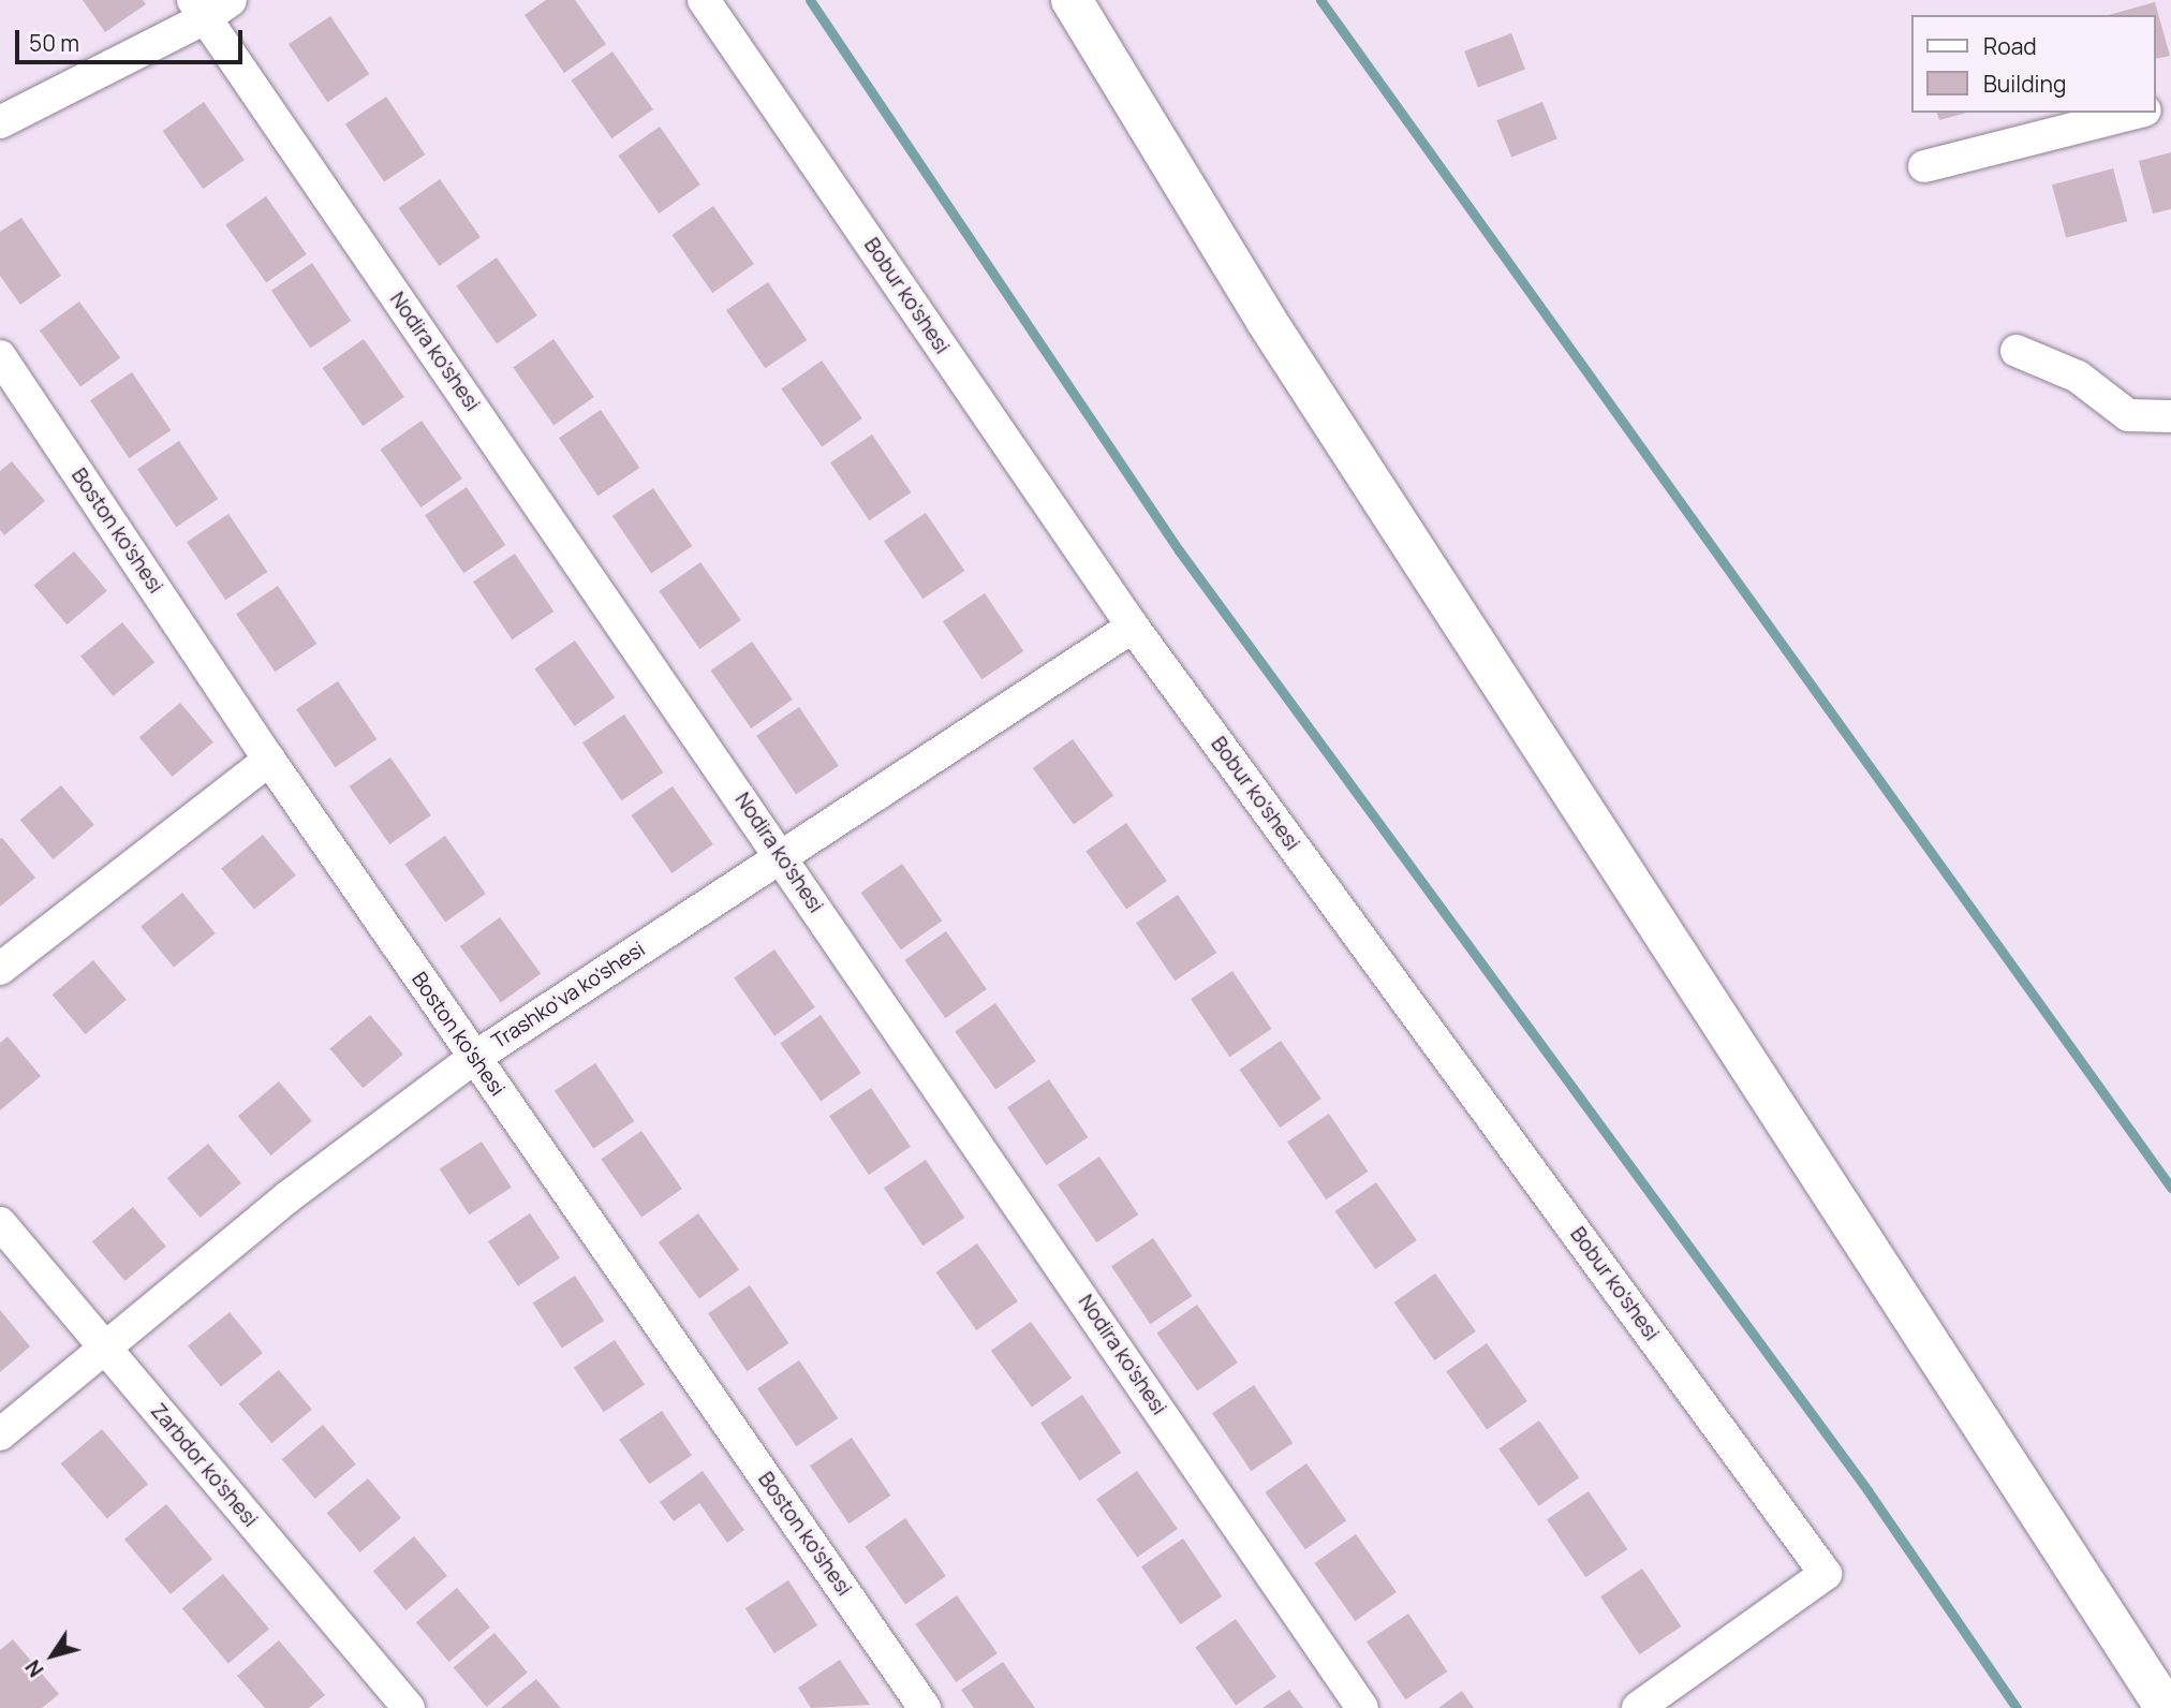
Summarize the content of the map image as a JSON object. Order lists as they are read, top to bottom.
{
  "streets": {
    "street": [
      "Bobur ko'shesi",
      "Nodira ko'shesi",
      "Boston ko'shesi",
      "Trashko'va ko'shesi",
      "Zarbdor ko'shesi"
    ]
  },
  "crossings": [
    ["Bobur ko'shesi", "Trashko'va ko'shesi"],
    ["Nodira ko'shesi", "Trashko'va ko'shesi"],
    ["Boston ko'shesi", "Trashko'va ko'shesi"],
    ["Trashko'va ko'shesi", "Zarbdor ko'shesi"]
  ],
  "legend": ["Road", "Building"],
  "scale_bar": "50 m",
  "north": "bottom left"
}
